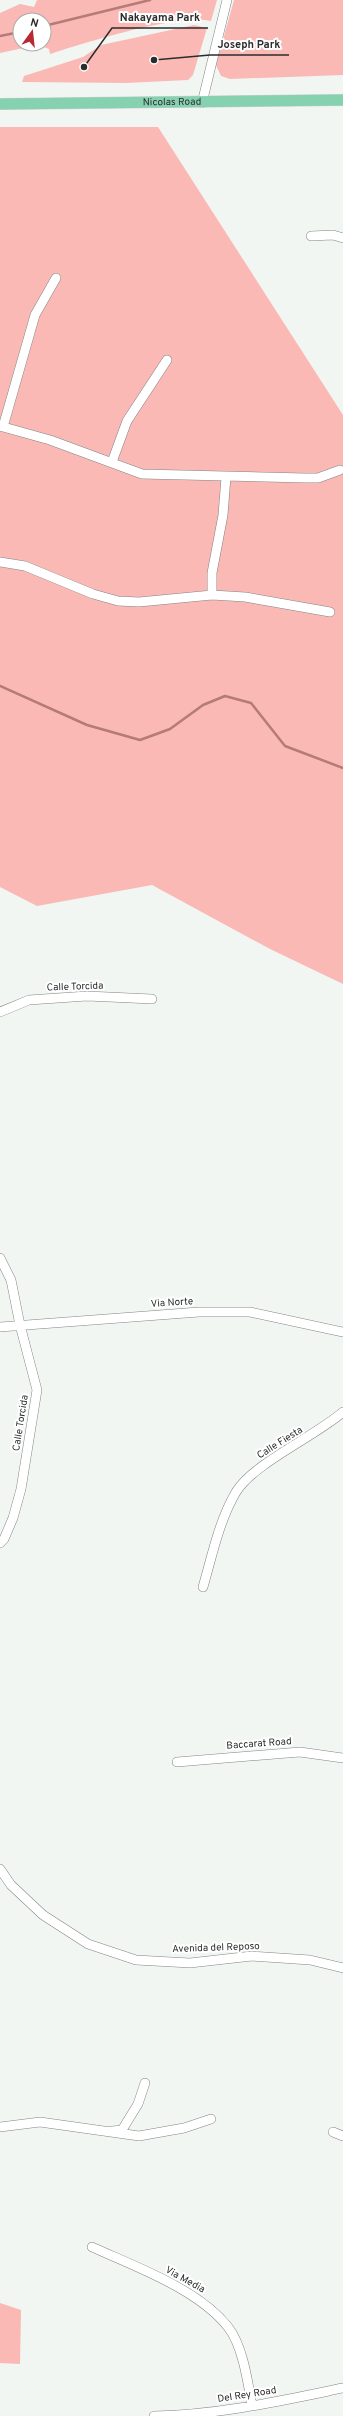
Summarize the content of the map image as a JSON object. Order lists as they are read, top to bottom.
{
  "streets": {
    "main road": ["Nicolas Road"],
    "street": [
      "Calle Torcida",
      "Via Norte",
      "Calle Fiesta",
      "Baccarat Road",
      "Avenida del Reposo",
      "Via Media",
      "Del Rey Road"
    ]
  },
  "crossings": [
    ["Calle Torcida", "Via Norte"],
    ["Via Media", "Del Rey Road"]
  ],
  "places": ["Joseph Park", "Nakayama Park"],
  "north": "top"
}
